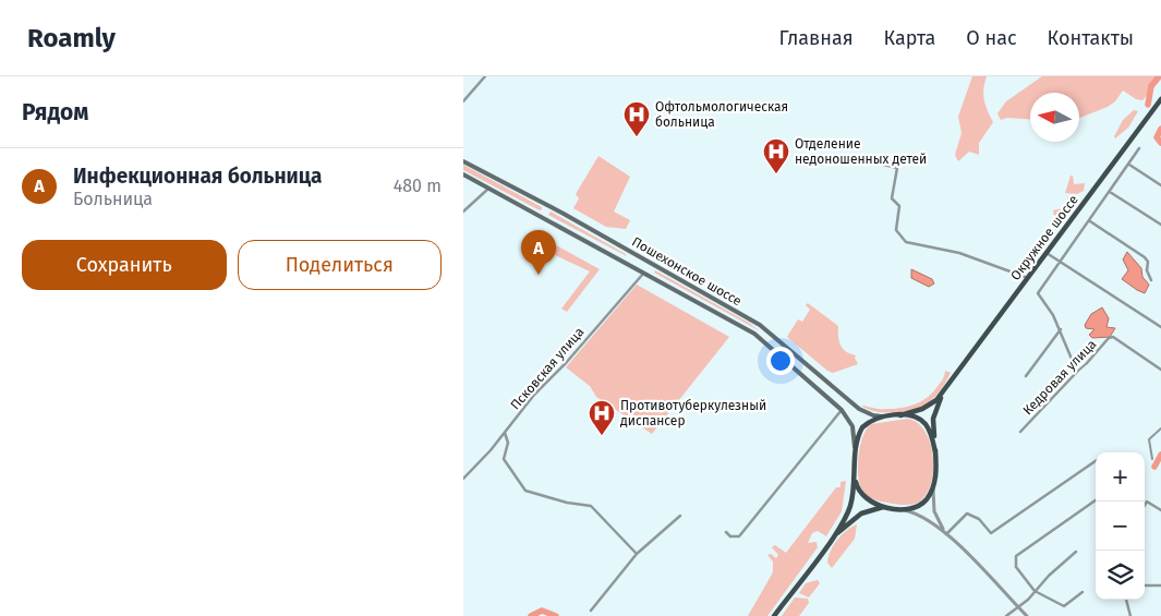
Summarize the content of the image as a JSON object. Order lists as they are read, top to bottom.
{
  "streets": {
    "main road": ["Окружное шоссе", "Пошехонское шоссе"],
    "street": ["Псковская улица", "Кедровая улица"]
  },
  "crossings": [
    ["Окружное шоссе", "Пошехонское шоссе"],
    ["Пошехонское шоссе", "Псковская улица"]
  ],
  "places": {
    "hospital": ["Офтольмологическая больница", "Отделение недоношенных детей", "Противотуберкулезный диспансер"]
  },
  "north": "left",
  "page": {
    "header": "Roamly",
    "nav": [
      "Главная",
      "Карта",
      "О нас",
      "Контакты"
    ],
    "heading": "Рядом",
    "list": [
      {
        "mark": "A",
        "name": "Инфекционная больница",
        "note": "Больница",
        "value": "480 m"
      }
    ],
    "buttons": ["Сохранить", "Поделиться"],
    "pins": "A",
    "map_buttons": ["+", "−"]
  }
}
